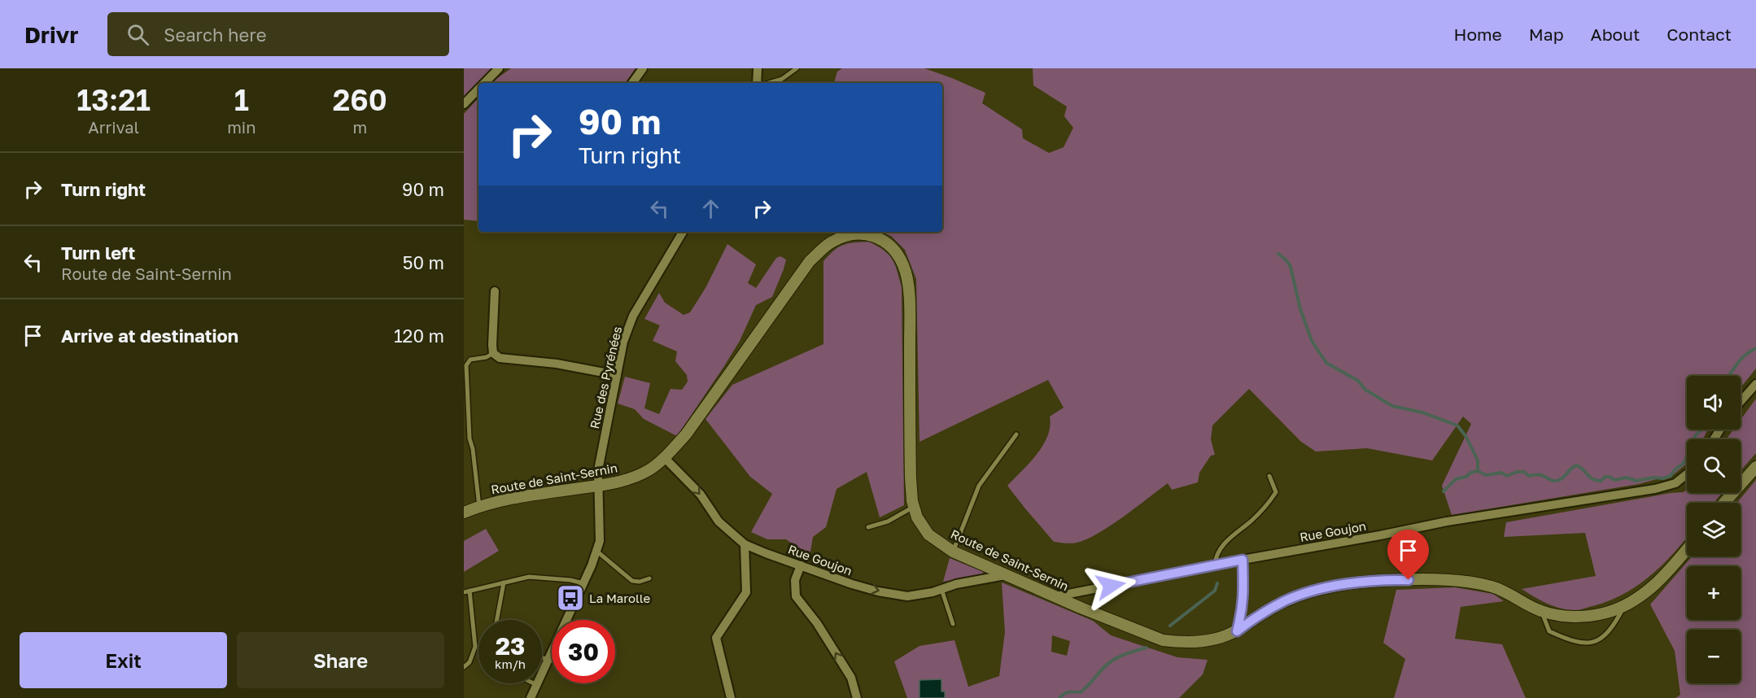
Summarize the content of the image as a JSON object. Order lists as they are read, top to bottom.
{
  "streets": {
    "street": ["Rue des Pyrénées", "Route de Saint-Sernin", "Rue Goujon"]
  },
  "crossings": [
    ["Rue des Pyrénées", "Route de Saint-Sernin"],
    ["Route de Saint-Sernin", "Rue Goujon"]
  ],
  "places": {
    "bus stop": ["La Marolle"]
  },
  "page": {
    "header": "Drivr",
    "search": "Search here",
    "nav": [
      "Home",
      "Map",
      "About",
      "Contact"
    ],
    "eta": [
      "13:21",
      "Arrival",
      "1",
      "min",
      "260",
      "m"
    ],
    "turn": ["90 m", "Turn right"],
    "list": [
      {
        "name": "Turn right",
        "value": "90 m"
      },
      {
        "name": "Turn left",
        "note": "Route de Saint-Sernin",
        "value": "50 m"
      },
      {
        "name": "Arrive at destination",
        "value": "120 m"
      }
    ],
    "map_buttons": ["+", "−"],
    "speed": "23 km/h",
    "limit": "30",
    "buttons": ["Exit", "Share"]
  }
}
